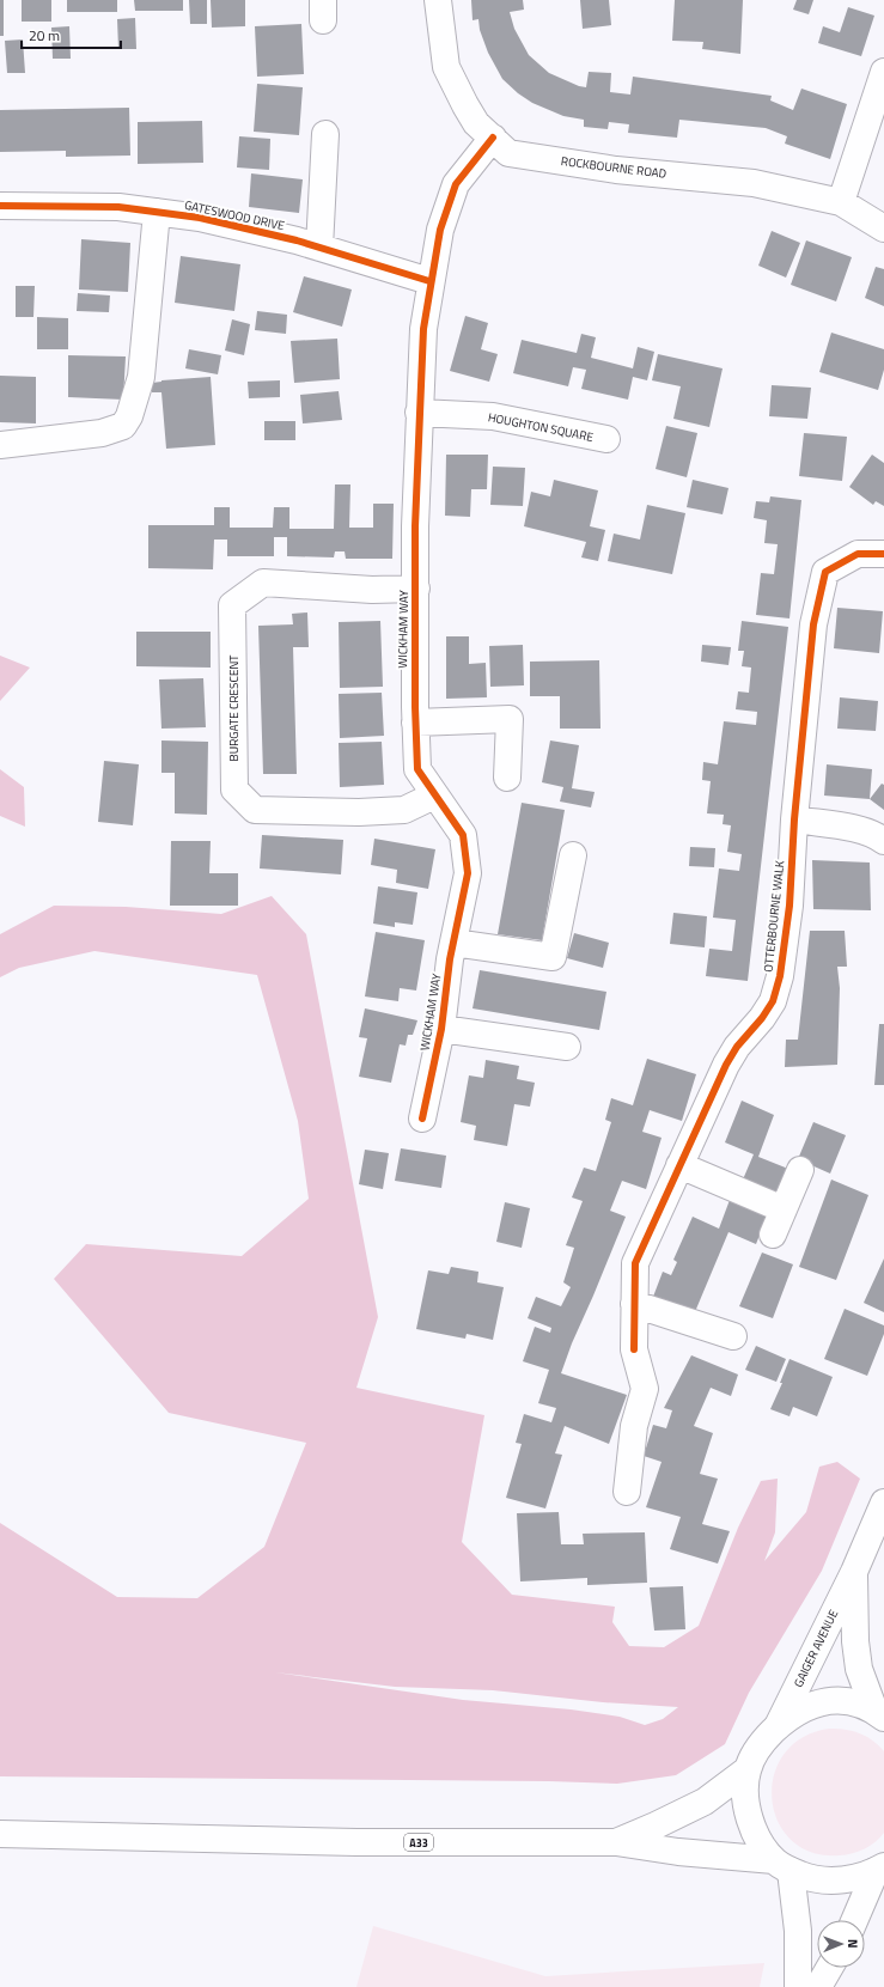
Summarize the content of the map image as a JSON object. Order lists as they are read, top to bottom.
{
  "streets": {
    "main road": [
      "ROCKBOURNE ROAD",
      "GATESWOOD DRIVE",
      "HOUGHTON SQUARE",
      "WICKHAM WAY",
      "BURGATE CRESCENT",
      "OTTERBOURNE WALK",
      "GAIGER AVENUE",
      "A33"
    ]
  },
  "crossings": [
    ["ROCKBOURNE ROAD", "WICKHAM WAY"],
    ["GATESWOOD DRIVE", "WICKHAM WAY"],
    ["HOUGHTON SQUARE", "WICKHAM WAY"],
    ["WICKHAM WAY", "BURGATE CRESCENT"]
  ],
  "scale_bar": "20 m",
  "north": "right"
}
